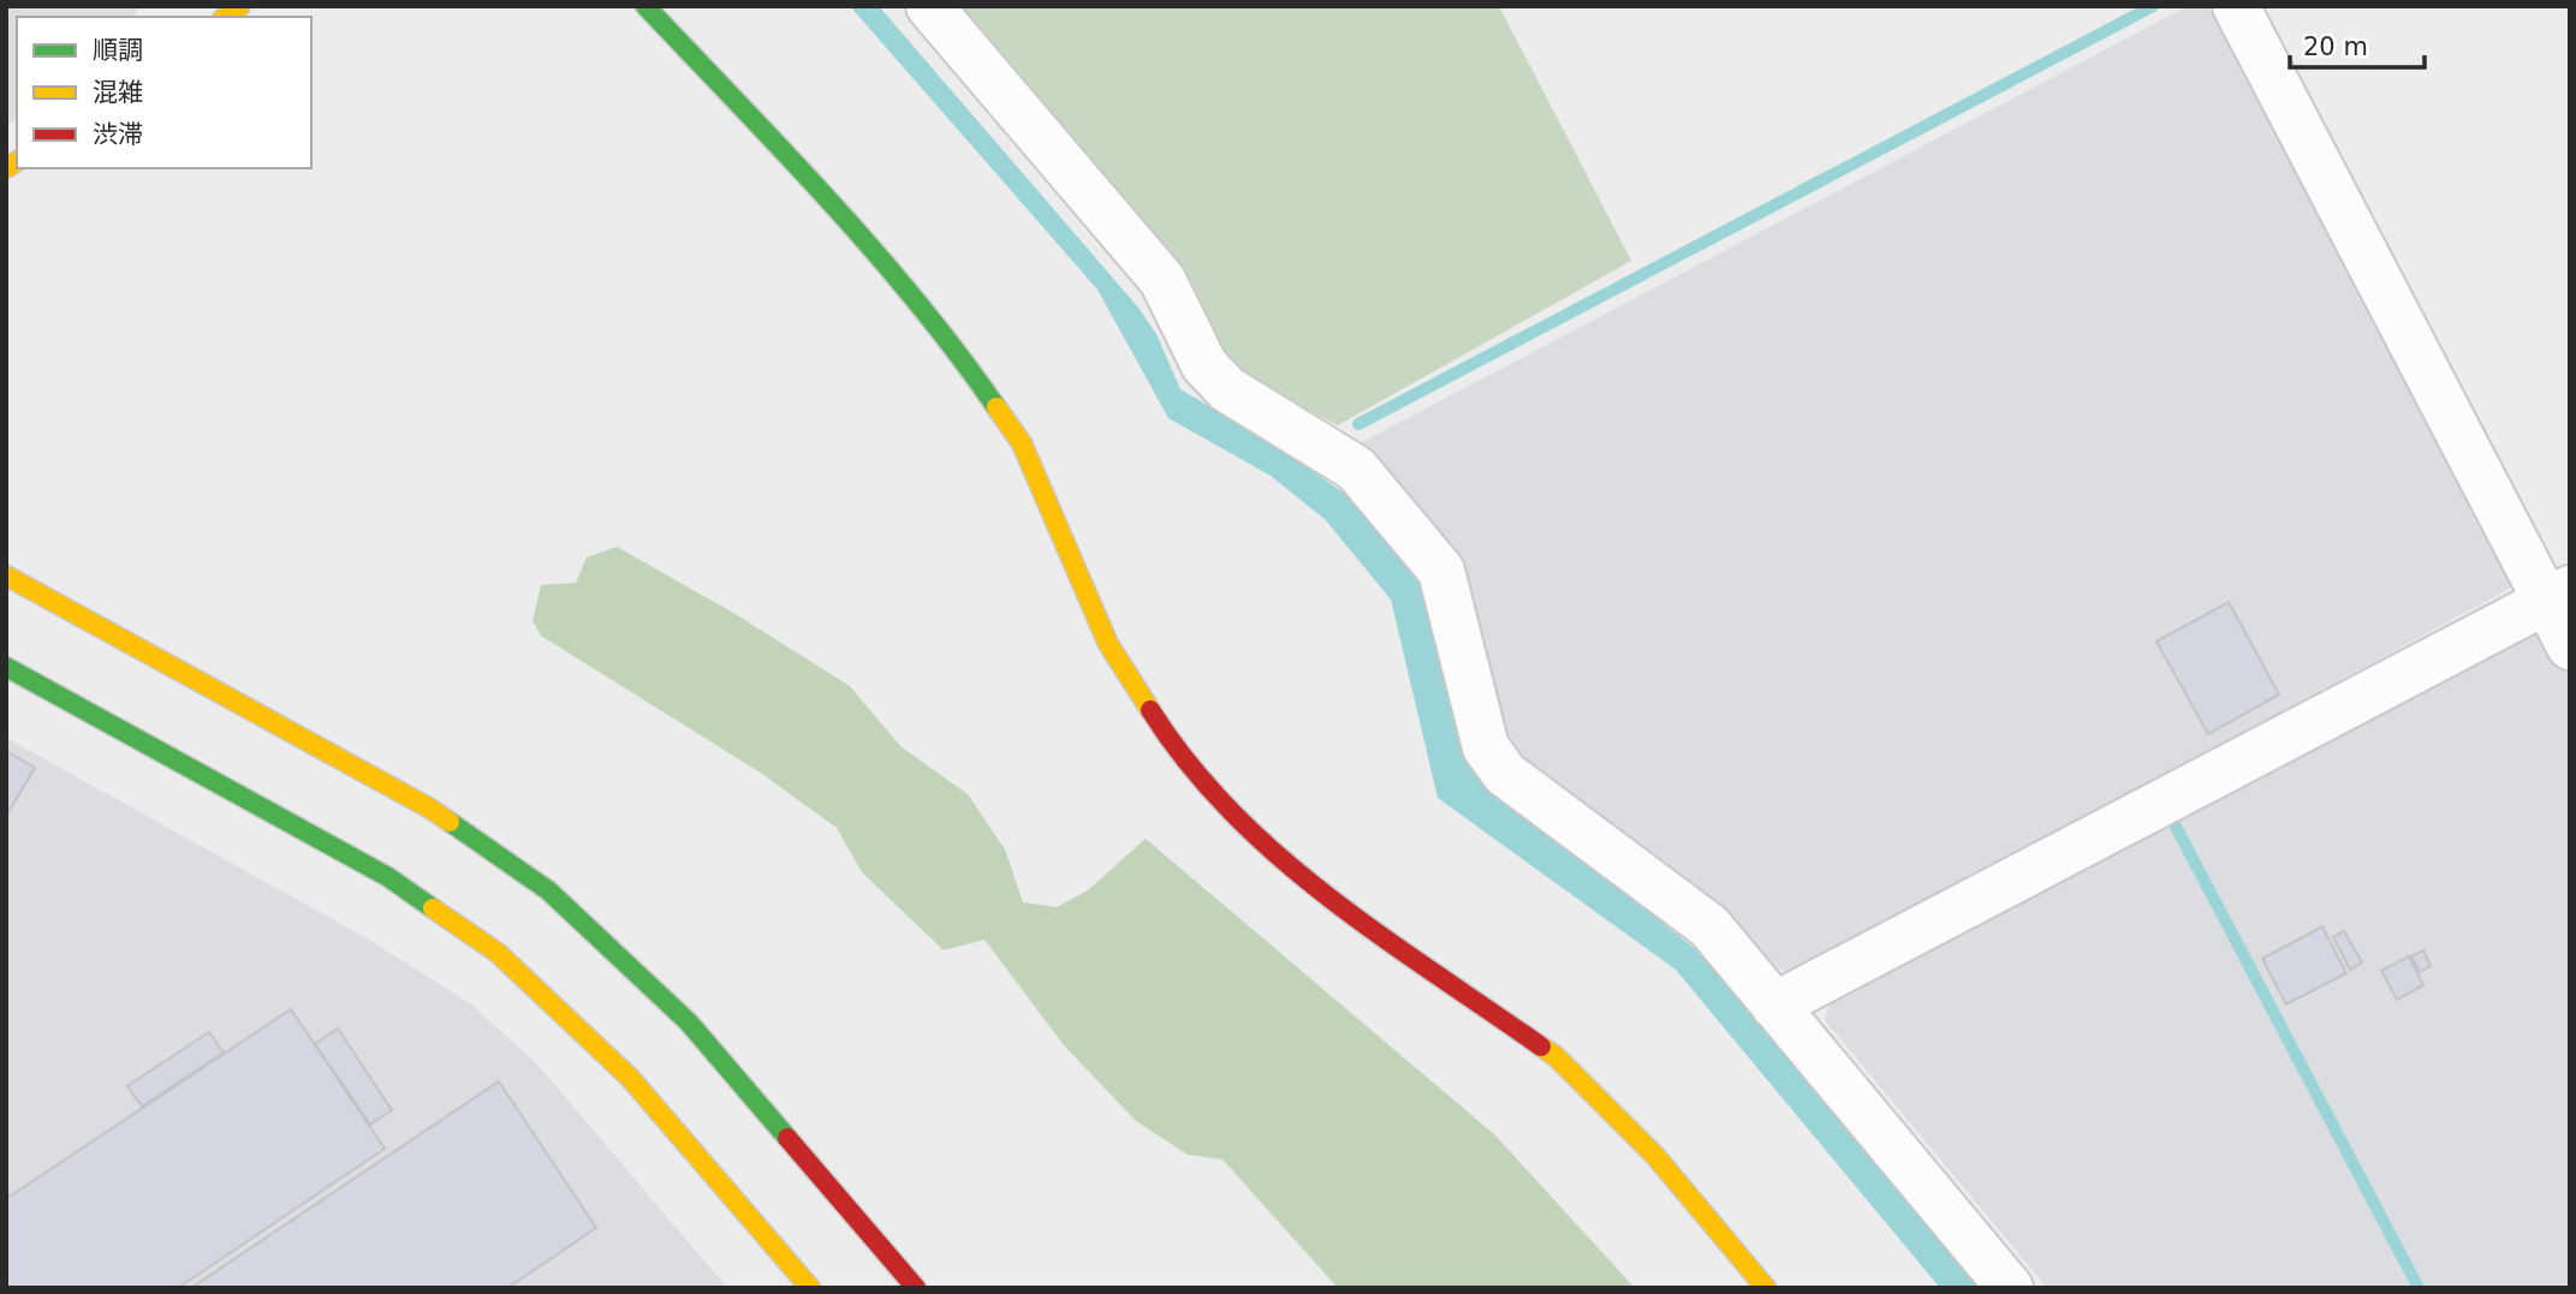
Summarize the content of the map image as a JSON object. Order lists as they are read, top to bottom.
{
  "legend": ["順調", "混雑", "渋滞"],
  "scale_bar": "20 m"
}
